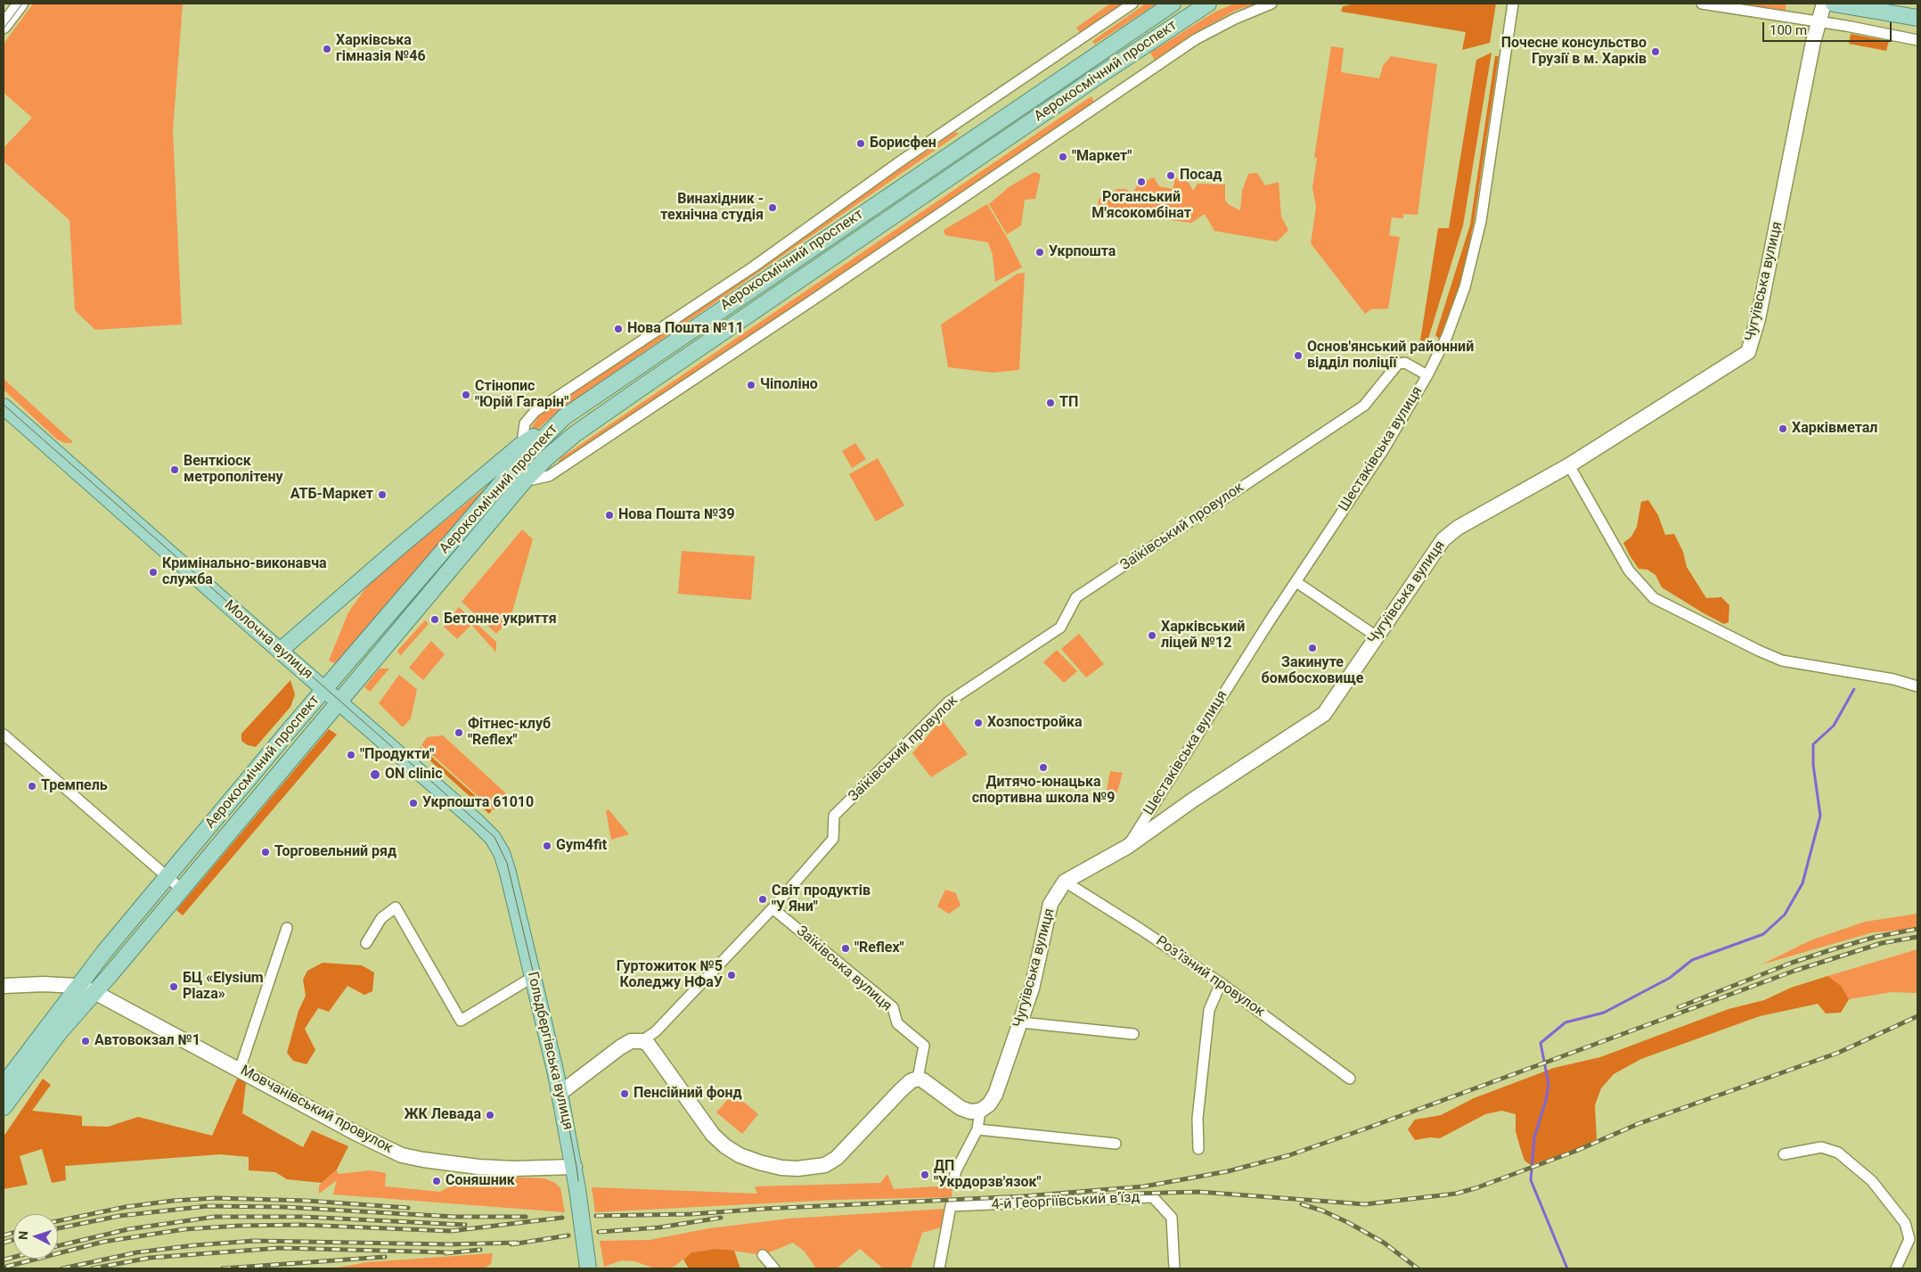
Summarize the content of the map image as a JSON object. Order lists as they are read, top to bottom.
{
  "streets": {
    "main road": ["Аерокосмічний проспект", "Молочна вулиця", "Гольдбергівська вулиця"],
    "street": [
      "Чугуївська вулиця",
      "Шестаківська вулиця",
      "Заїківський провулок",
      "Заїківська вулиця",
      "Роз’їзний провулок",
      "Мовчанівський провулок",
      "4-й Георгіївський в’їзд"
    ]
  },
  "crossings": [
    ["Аерокосмічний проспект", "Молочна вулиця"],
    ["Аерокосмічний проспект", "Мовчанівський провулок"],
    ["Чугуївська вулиця", "Шестаківська вулиця"],
    ["Чугуївська вулиця", "Роз’їзний провулок"],
    ["Шестаківська вулиця", "Заїківський провулок"],
    ["Заїківський провулок", "Заїківська вулиця"],
    ["Молочна вулиця", "Гольдбергівська вулиця"],
    ["Гольдбергівська вулиця", "Мовчанівський провулок"]
  ],
  "places": [
    "Харківська гімназія №46",
    "Почесне консульство Грузії в м. Харків",
    "Борисфен",
    "\"Маркет\"",
    "Посад",
    "Роганський М'ясокомбінат",
    "Винахідник - технічна студія",
    "Укрпошта",
    "Нова Пошта №11",
    "Основ'янський районний відділ поліції",
    "Чіполіно",
    "Стінопис \"Юрій Гагарін\"",
    "ТП",
    "Харківметал",
    "Венткіоск метрополітену",
    "АТБ-Маркет",
    "Нова Пошта №39",
    "Кримінально-виконавча служба",
    "Бетонне укриття",
    "Харківський ліцей №12",
    "Закинуте бомбосховище",
    "Хозпостройка",
    "Фітнес-клуб \"Reflex\"",
    "\"Продукти\"",
    "Дитячо-юнацька спортивна школа №9",
    "ON clinic",
    "Тремпель",
    "Укрпошта 61010",
    "Gym4fit",
    "Торговельний ряд",
    "Світ продуктів \"У Яни\"",
    "\"Reflex\"",
    "Гуртожиток №5 Коледжу НФаУ",
    "БЦ «Elysium Plaza»",
    "Автовокзал №1",
    "Пенсійний фонд",
    "ЖК Левада",
    "ДП \"Укрдорзв'язок\"",
    "Соняшник"
  ],
  "scale_bar": "100 m",
  "north": "left"
}
